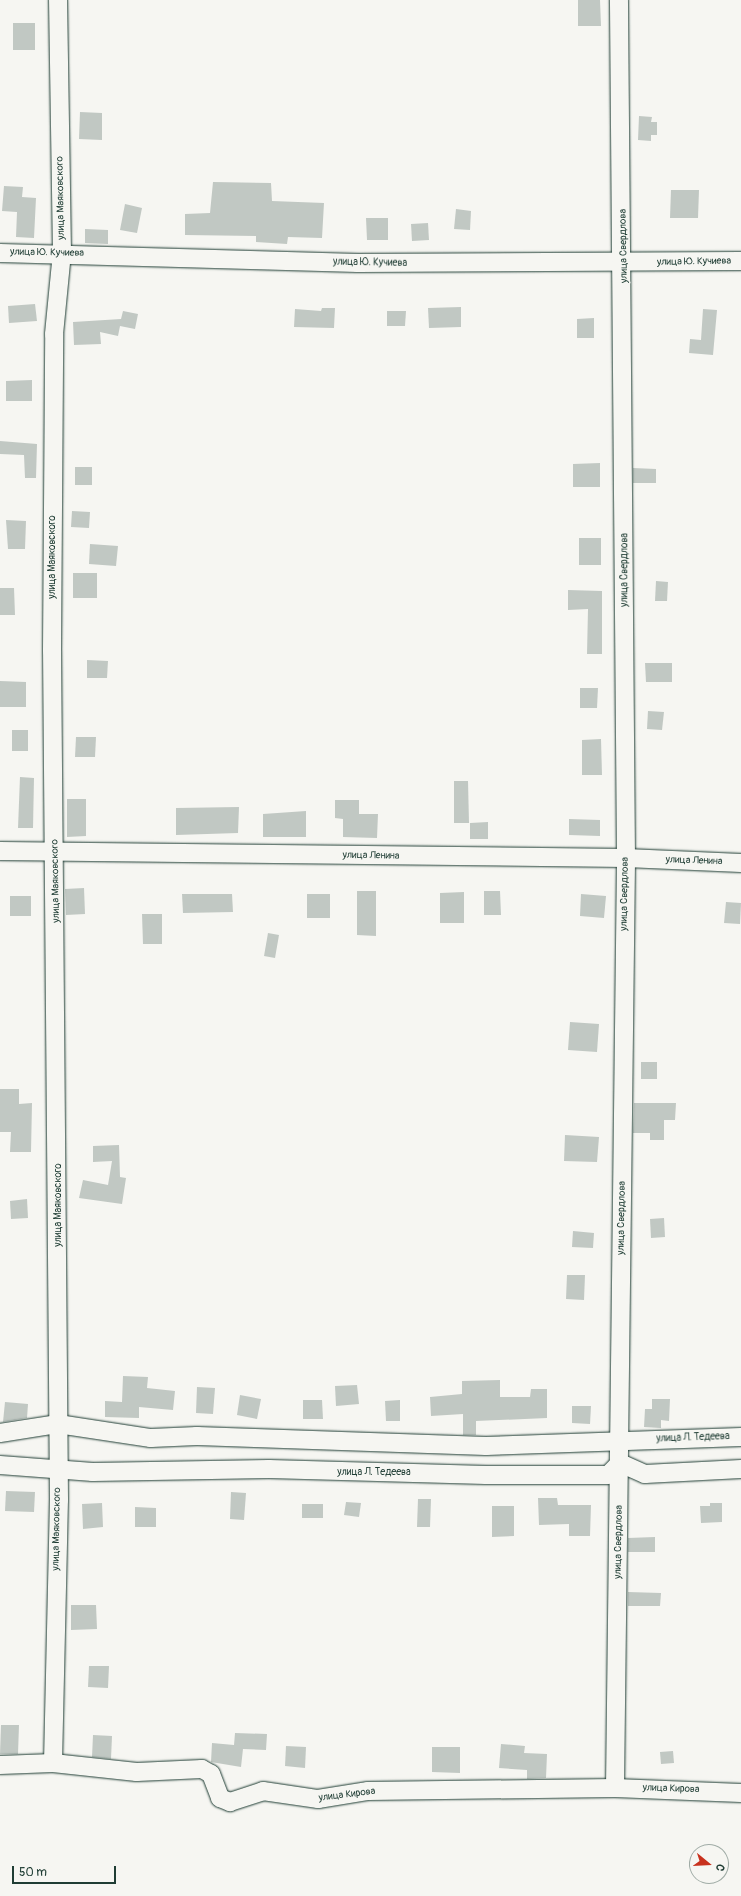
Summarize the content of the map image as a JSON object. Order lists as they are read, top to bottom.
{
  "streets": {
    "street": [
      "улица Маяковского",
      "улица Свердлова",
      "улица Ю. Кучиева",
      "улица Ленина",
      "улица Л. Тедеева",
      "улица Кирова"
    ]
  },
  "crossings": [
    ["улица Маяковского", "улица Ю. Кучиева"],
    ["улица Маяковского", "улица Ленина"],
    ["улица Маяковского", "улица Л. Тедеева"],
    ["улица Маяковского", "улица Кирова"],
    ["улица Свердлова", "улица Ю. Кучиева"],
    ["улица Свердлова", "улица Ленина"],
    ["улица Свердлова", "улица Л. Тедеева"],
    ["улица Свердлова", "улица Кирова"]
  ],
  "scale_bar": "50 m",
  "north": "right"
}
